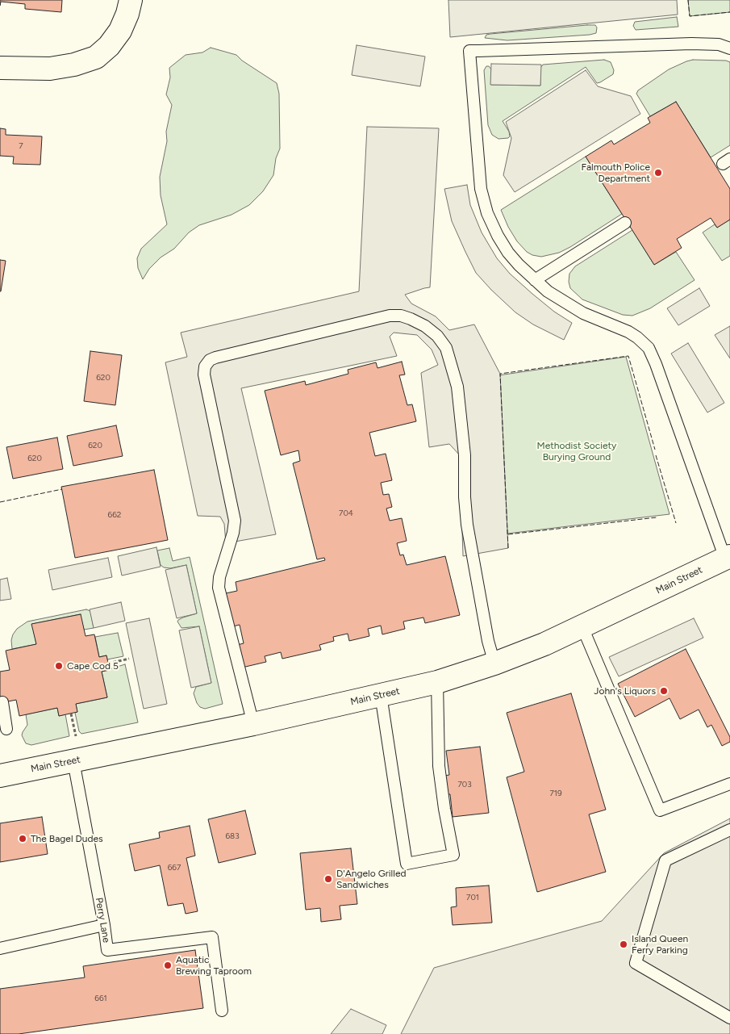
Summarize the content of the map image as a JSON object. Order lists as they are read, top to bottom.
{
  "streets": {
    "main road": ["Main Street"],
    "lane": ["Perry Lane"]
  },
  "crossings": [
    ["Main Street", "Perry Lane"]
  ],
  "parks": ["Methodist Society Burying Ground"],
  "places": [
    "Falmouth Police Department",
    "Cape Cod 5",
    "John's Liquors",
    "The Bagel Dudes",
    "D'Angelo Grilled Sandwiches",
    "Island Queen Ferry Parking",
    "Aquatic Brewing Taproom"
  ],
  "house_numbers": [
    "7",
    "620",
    "620",
    "620",
    "704",
    "662",
    "703",
    "719",
    "683",
    "667",
    "701",
    "661"
  ]
}
